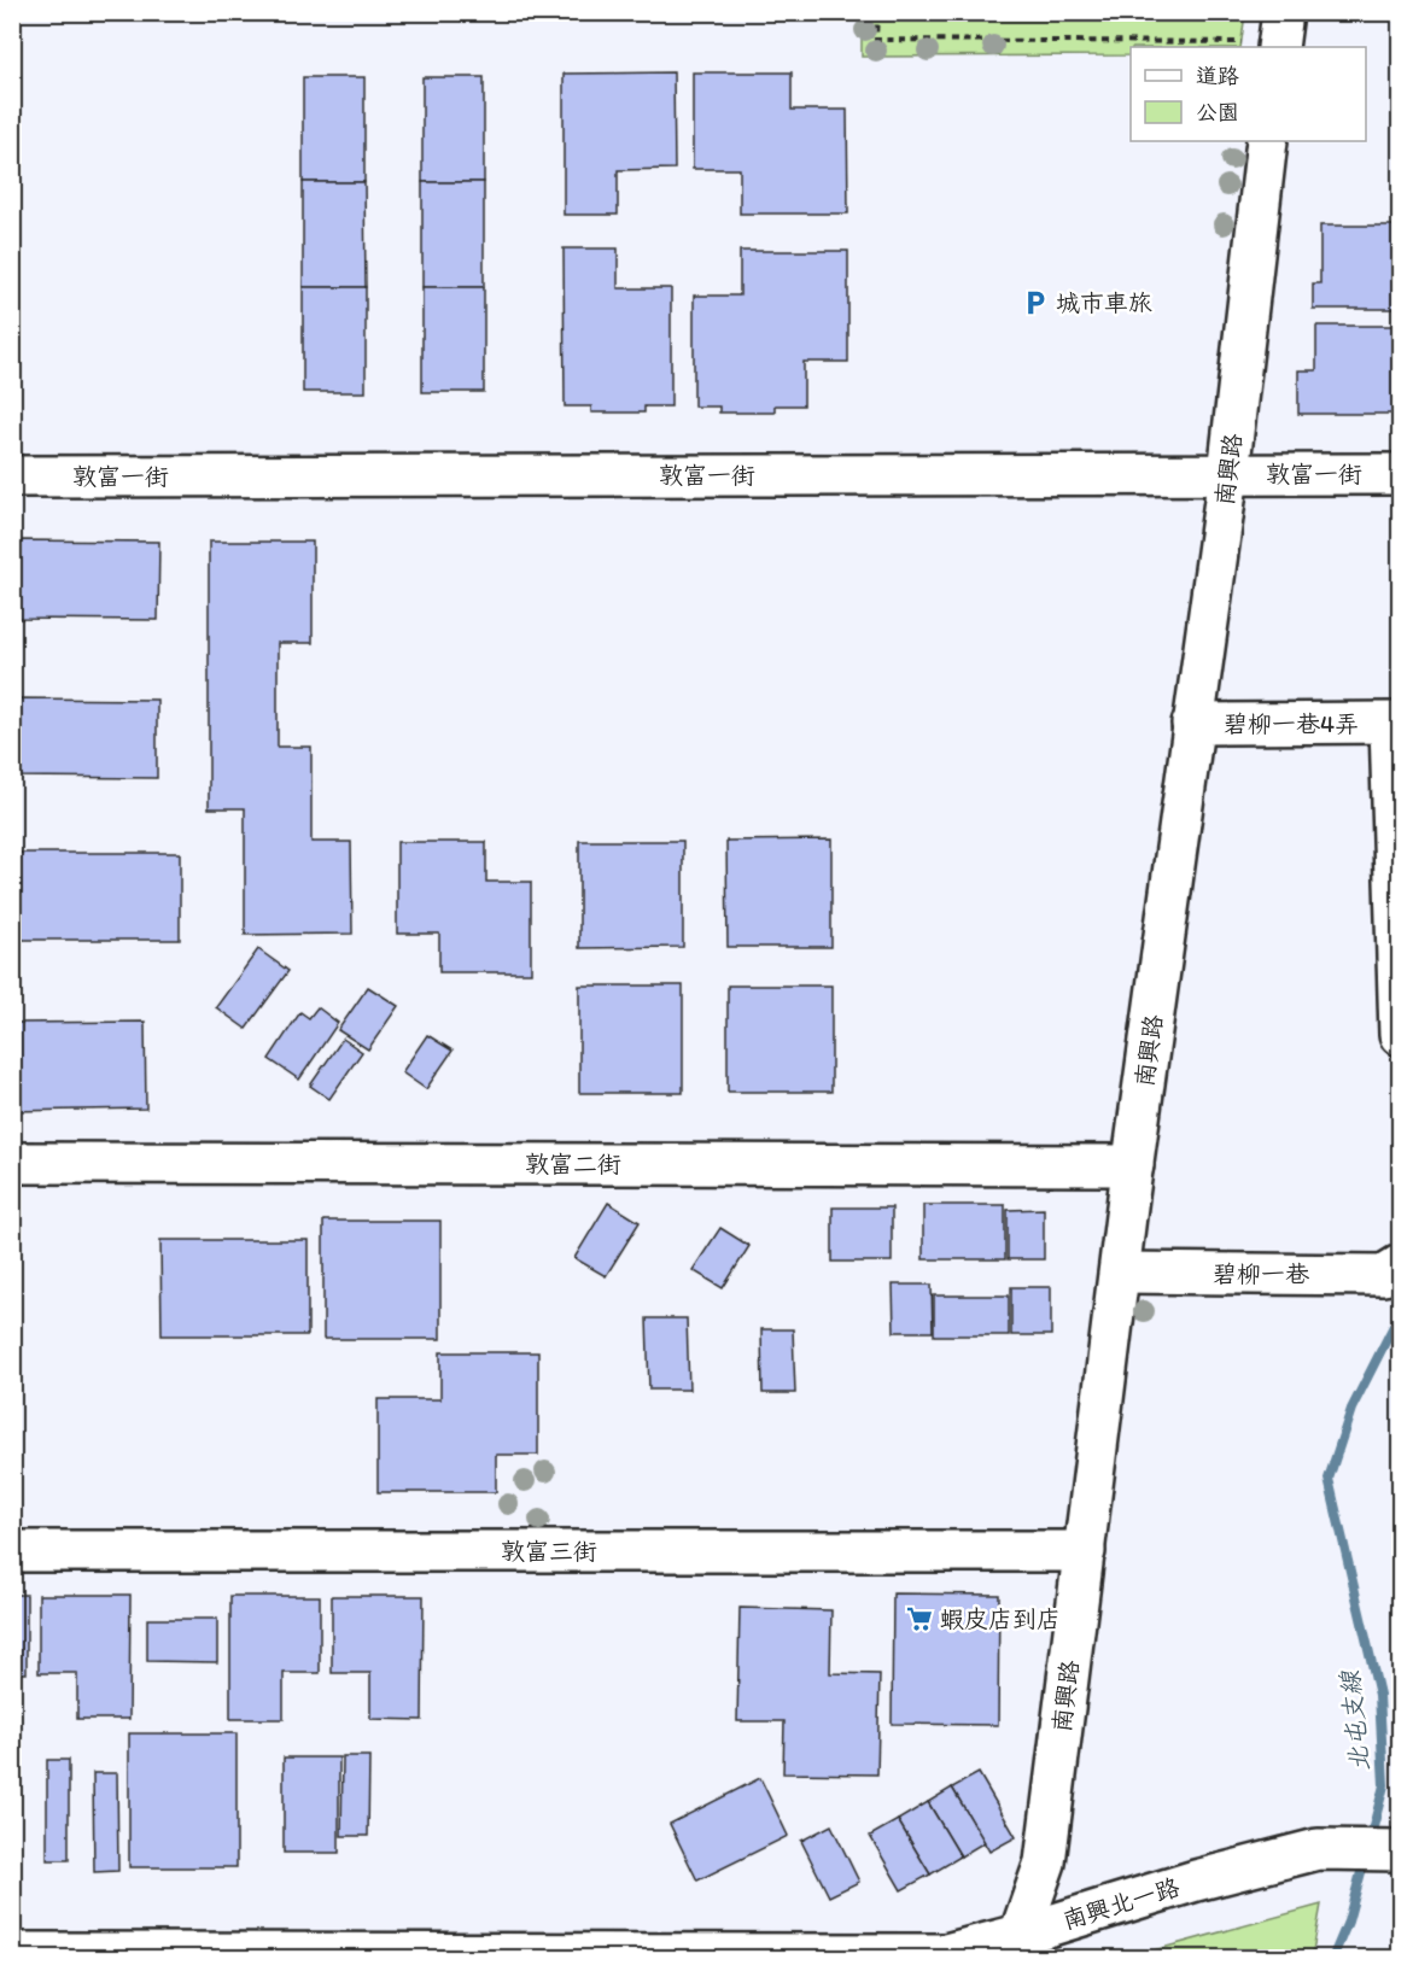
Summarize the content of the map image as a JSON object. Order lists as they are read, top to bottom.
{
  "streets": {
    "street": [
      "南興路",
      "敦富一街",
      "碧柳一巷4弄",
      "敦富二街",
      "碧柳一巷",
      "敦富三街",
      "南興北一路"
    ]
  },
  "crossings": [
    ["南興路", "敦富一街"],
    ["南興路", "碧柳一巷4弄"],
    ["南興路", "敦富二街"],
    ["南興路", "碧柳一巷"],
    ["南興路", "敦富三街"],
    ["南興路", "南興北一路"]
  ],
  "water": ["北屯支線"],
  "places": {
    "parking": ["城市車旅"],
    "supermarket": ["蝦皮店到店"]
  },
  "legend": ["道路", "公園"]
}
